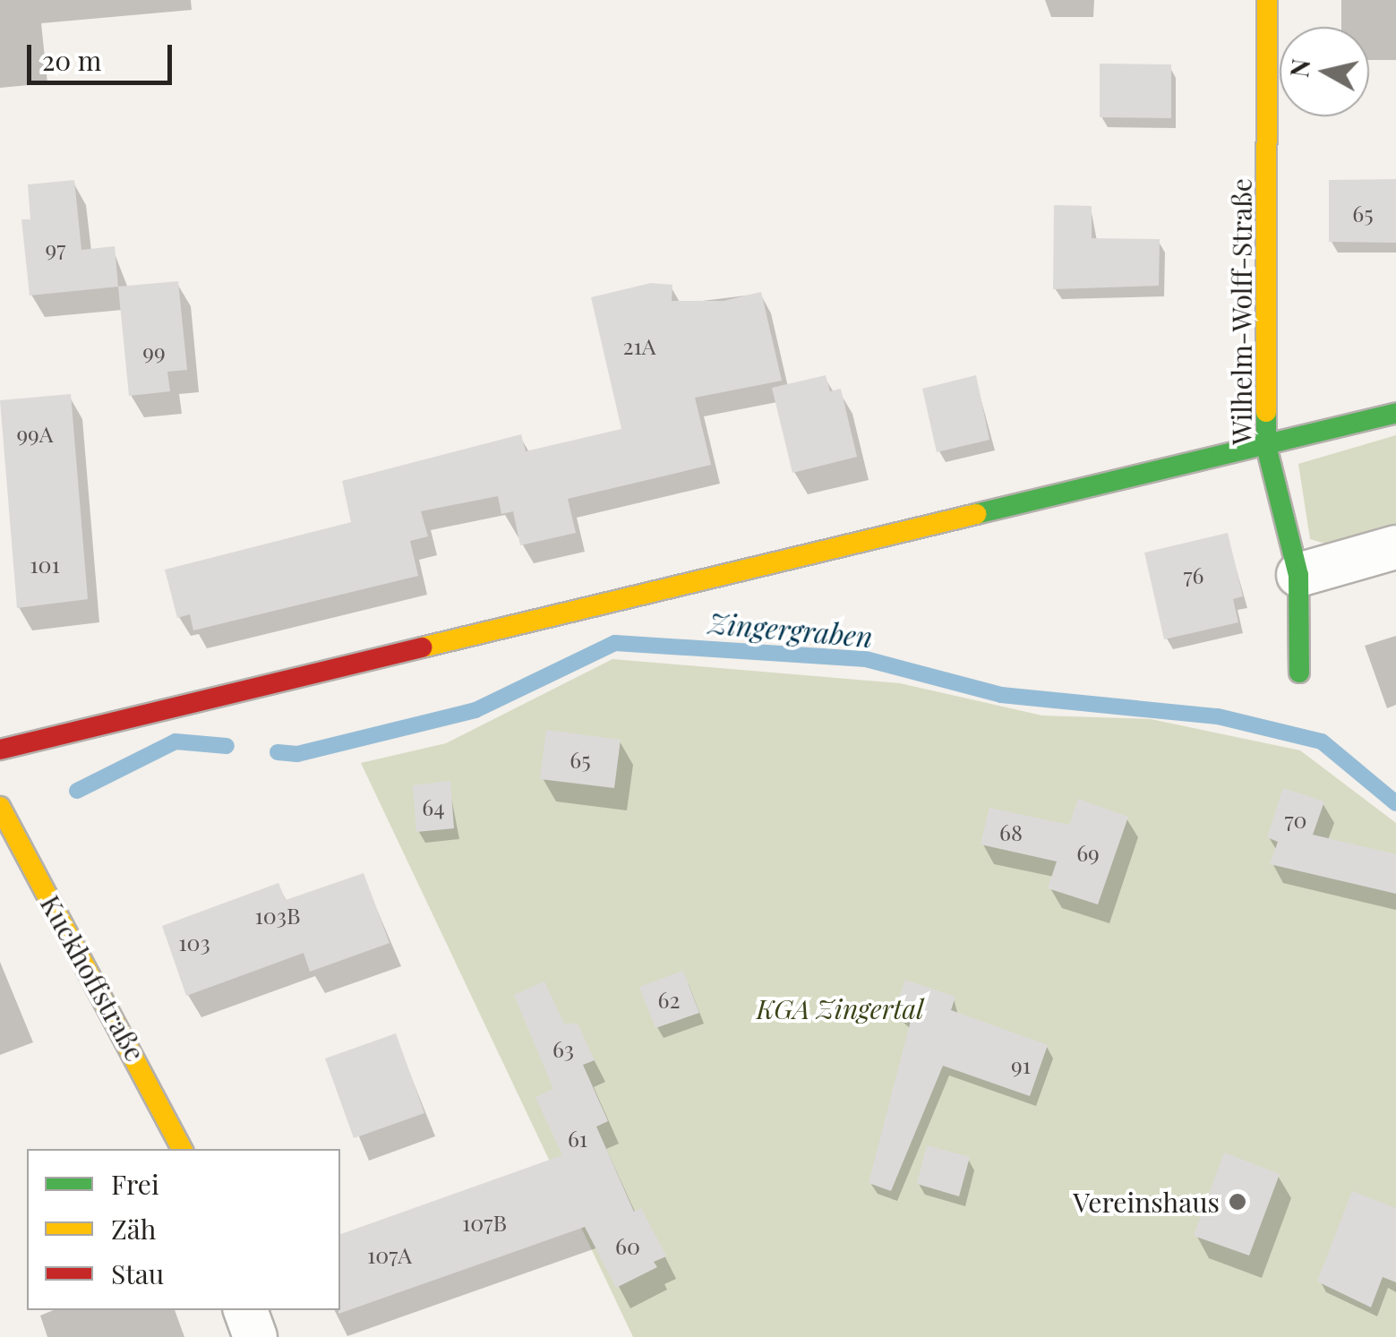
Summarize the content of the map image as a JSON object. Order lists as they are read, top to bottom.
{
  "streets": {
    "street": ["Wilhelm-Wolff-Straße", "Kuckhoffstraße"]
  },
  "water": ["Zingergraben"],
  "parks": ["KGA Zingertal"],
  "places": ["Vereinshaus"],
  "house_numbers": [
    "65",
    "97",
    "21A",
    "99",
    "99A",
    "101",
    "76",
    "65",
    "64",
    "70",
    "68",
    "69",
    "103B",
    "103",
    "62",
    "63",
    "91",
    "61",
    "107B",
    "60",
    "107A"
  ],
  "legend": ["Frei", "Zäh", "Stau"],
  "scale_bar": "20 m",
  "north": "left"
}
